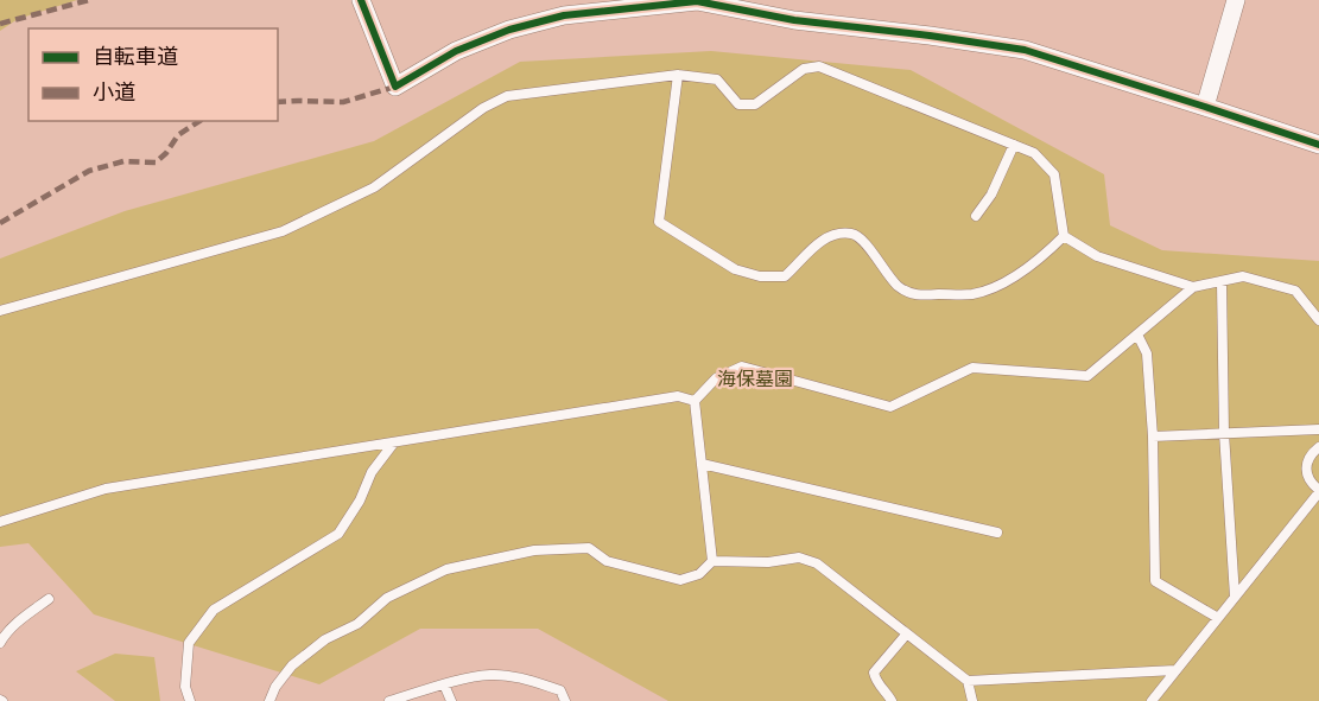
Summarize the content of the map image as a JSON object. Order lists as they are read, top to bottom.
{
  "parks": ["海保墓園"],
  "legend": ["自転車道", "小道"]
}
